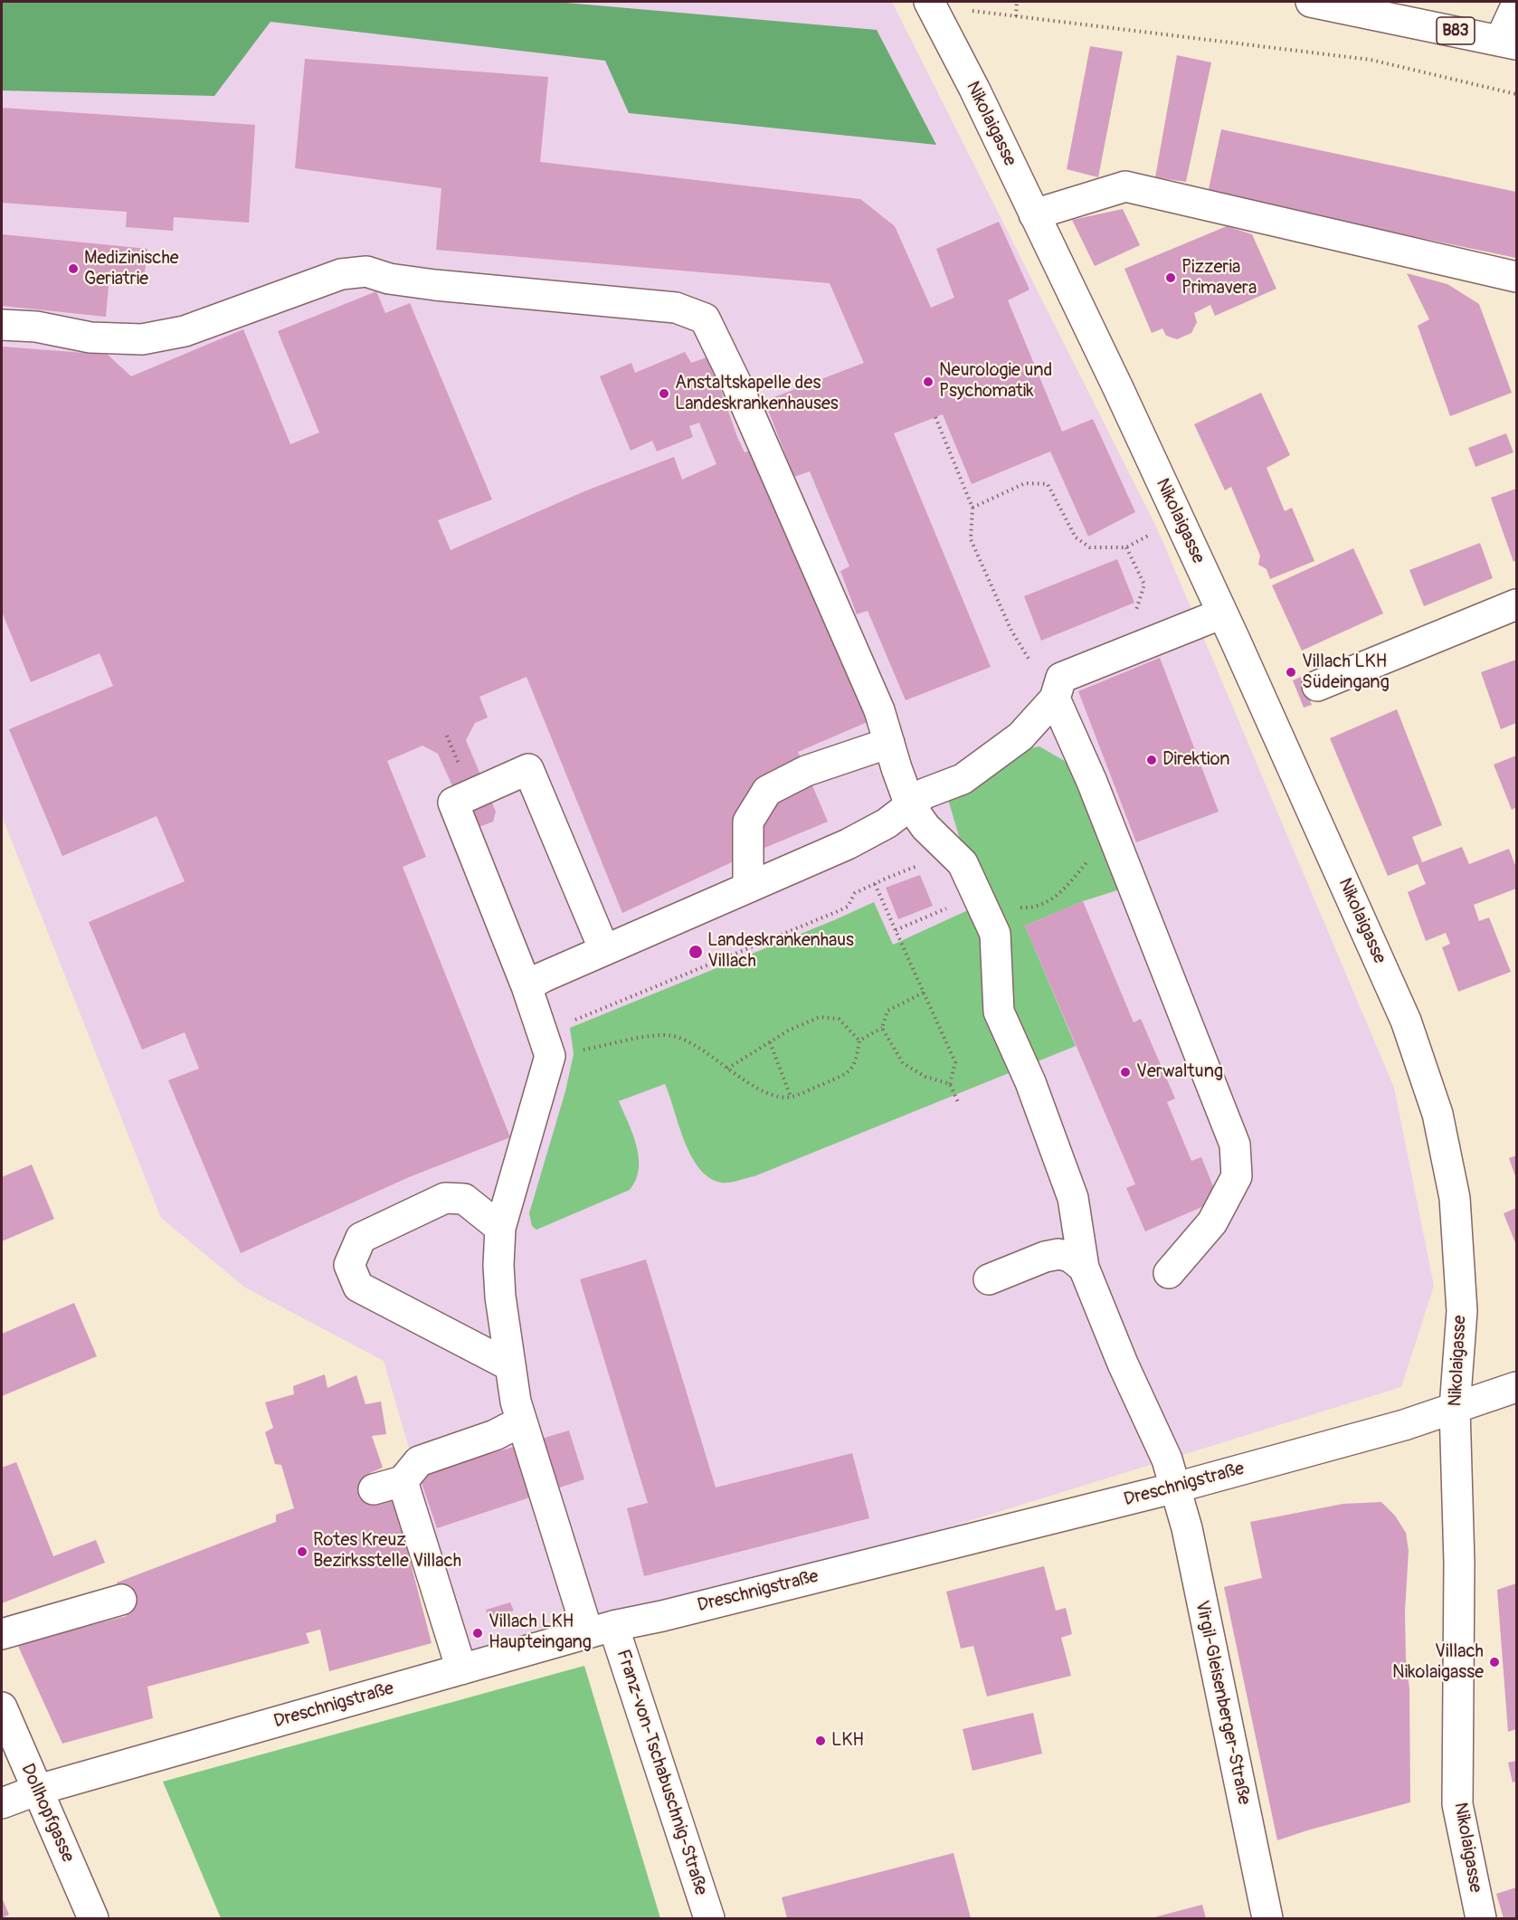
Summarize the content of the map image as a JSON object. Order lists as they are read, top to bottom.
{
  "streets": {
    "street": [
      "B83",
      "Nikolaigasse",
      "Dreschnigstraße",
      "Virgil-Gleisenberger-Straße",
      "Franz-von-Tschabuschnig-Straße",
      "Dollhopfgasse"
    ]
  },
  "crossings": [
    ["Nikolaigasse", "Dreschnigstraße"],
    ["Dreschnigstraße", "Virgil-Gleisenberger-Straße"],
    ["Dreschnigstraße", "Franz-von-Tschabuschnig-Straße"],
    ["Dreschnigstraße", "Dollhopfgasse"]
  ],
  "places": [
    "Medizinische Geriatrie",
    "Pizzeria Primavera",
    "Neurologie und Psychomatik",
    "Anstaltskapelle des Landeskrankenhauses",
    "Villach LKH Südeingang",
    "Direktion",
    "Landeskrankenhaus Villach",
    "Verwaltung",
    "Rotes Kreuz Bezirksstelle Villach",
    "Villach LKH Haupteingang",
    "Villach Nikolaigasse",
    "LKH"
  ]
}
